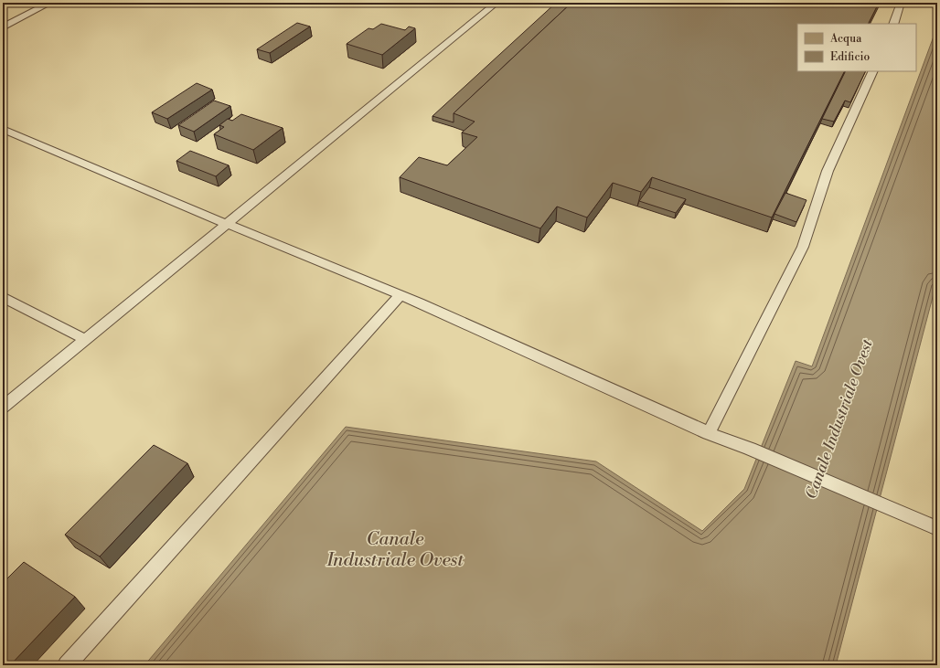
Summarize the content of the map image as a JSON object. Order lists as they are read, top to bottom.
{
  "water": ["Canale Industriale Ovest"],
  "legend": ["Acqua", "Edificio"]
}
